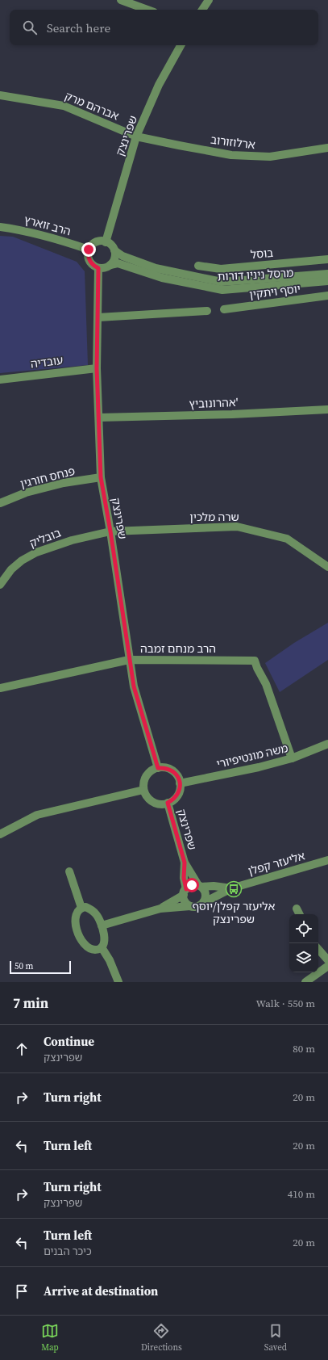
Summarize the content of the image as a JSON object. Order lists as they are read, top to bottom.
{
  "streets": {
    "street": [
      "אברהם מרק",
      "שפרינצק",
      "ארלוזורוב",
      "הרב זוארץ",
      "בוסל",
      "מרסל ניניו דורות",
      "יוסף ויתקין",
      "עובדיה",
      "אהרונוביץ'",
      "פנחס חורגין",
      "שרה מלכין",
      "בובליק",
      "הרב מנחם זמבה",
      "משה מונטיפיורי",
      "אליעזר קפלן"
    ]
  },
  "crossings": [
    ["אברהם מרק", "שפרינצק"],
    ["אברהם מרק", "ארלוזורוב"],
    ["שפרינצק", "ארלוזורוב"],
    ["שפרינצק", "הרב זוארץ"],
    ["שפרינצק", "מרסל ניניו דורות"],
    ["שפרינצק", "עובדיה"],
    ["שפרינצק", "אהרונוביץ'"],
    ["שפרינצק", "פנחס חורגין"],
    ["שפרינצק", "שרה מלכין"],
    ["שפרינצק", "בובליק"],
    ["שפרינצק", "הרב מנחם זמבה"],
    ["שפרינצק", "משה מונטיפיורי"],
    ["שפרינצק", "אליעזר קפלן"],
    ["הרב זוארץ", "מרסל ניניו דורות"],
    ["שרה מלכין", "בובליק"],
    ["הרב מנחם זמבה", "משה מונטיפיורי"]
  ],
  "places": {
    "bus stop": ["אליעזר קפלן/יוסף שפרינצק"]
  },
  "scale_bar": "50 m",
  "page": {
    "search": "Search here",
    "scale": "50 m",
    "heading": ["7 min", "Walk · 550 m"],
    "list": [
      ["Continue", "שפרינצק", "80 m"],
      ["Turn right", "20 m"],
      ["Turn left", "20 m"],
      ["Turn right", "שפרינצק", "410 m"],
      ["Turn left", "כיכר הבנים", "20 m"],
      "Arrive at destination"
    ],
    "nav": ["Map", "Directions", "Saved"]
  }
}
